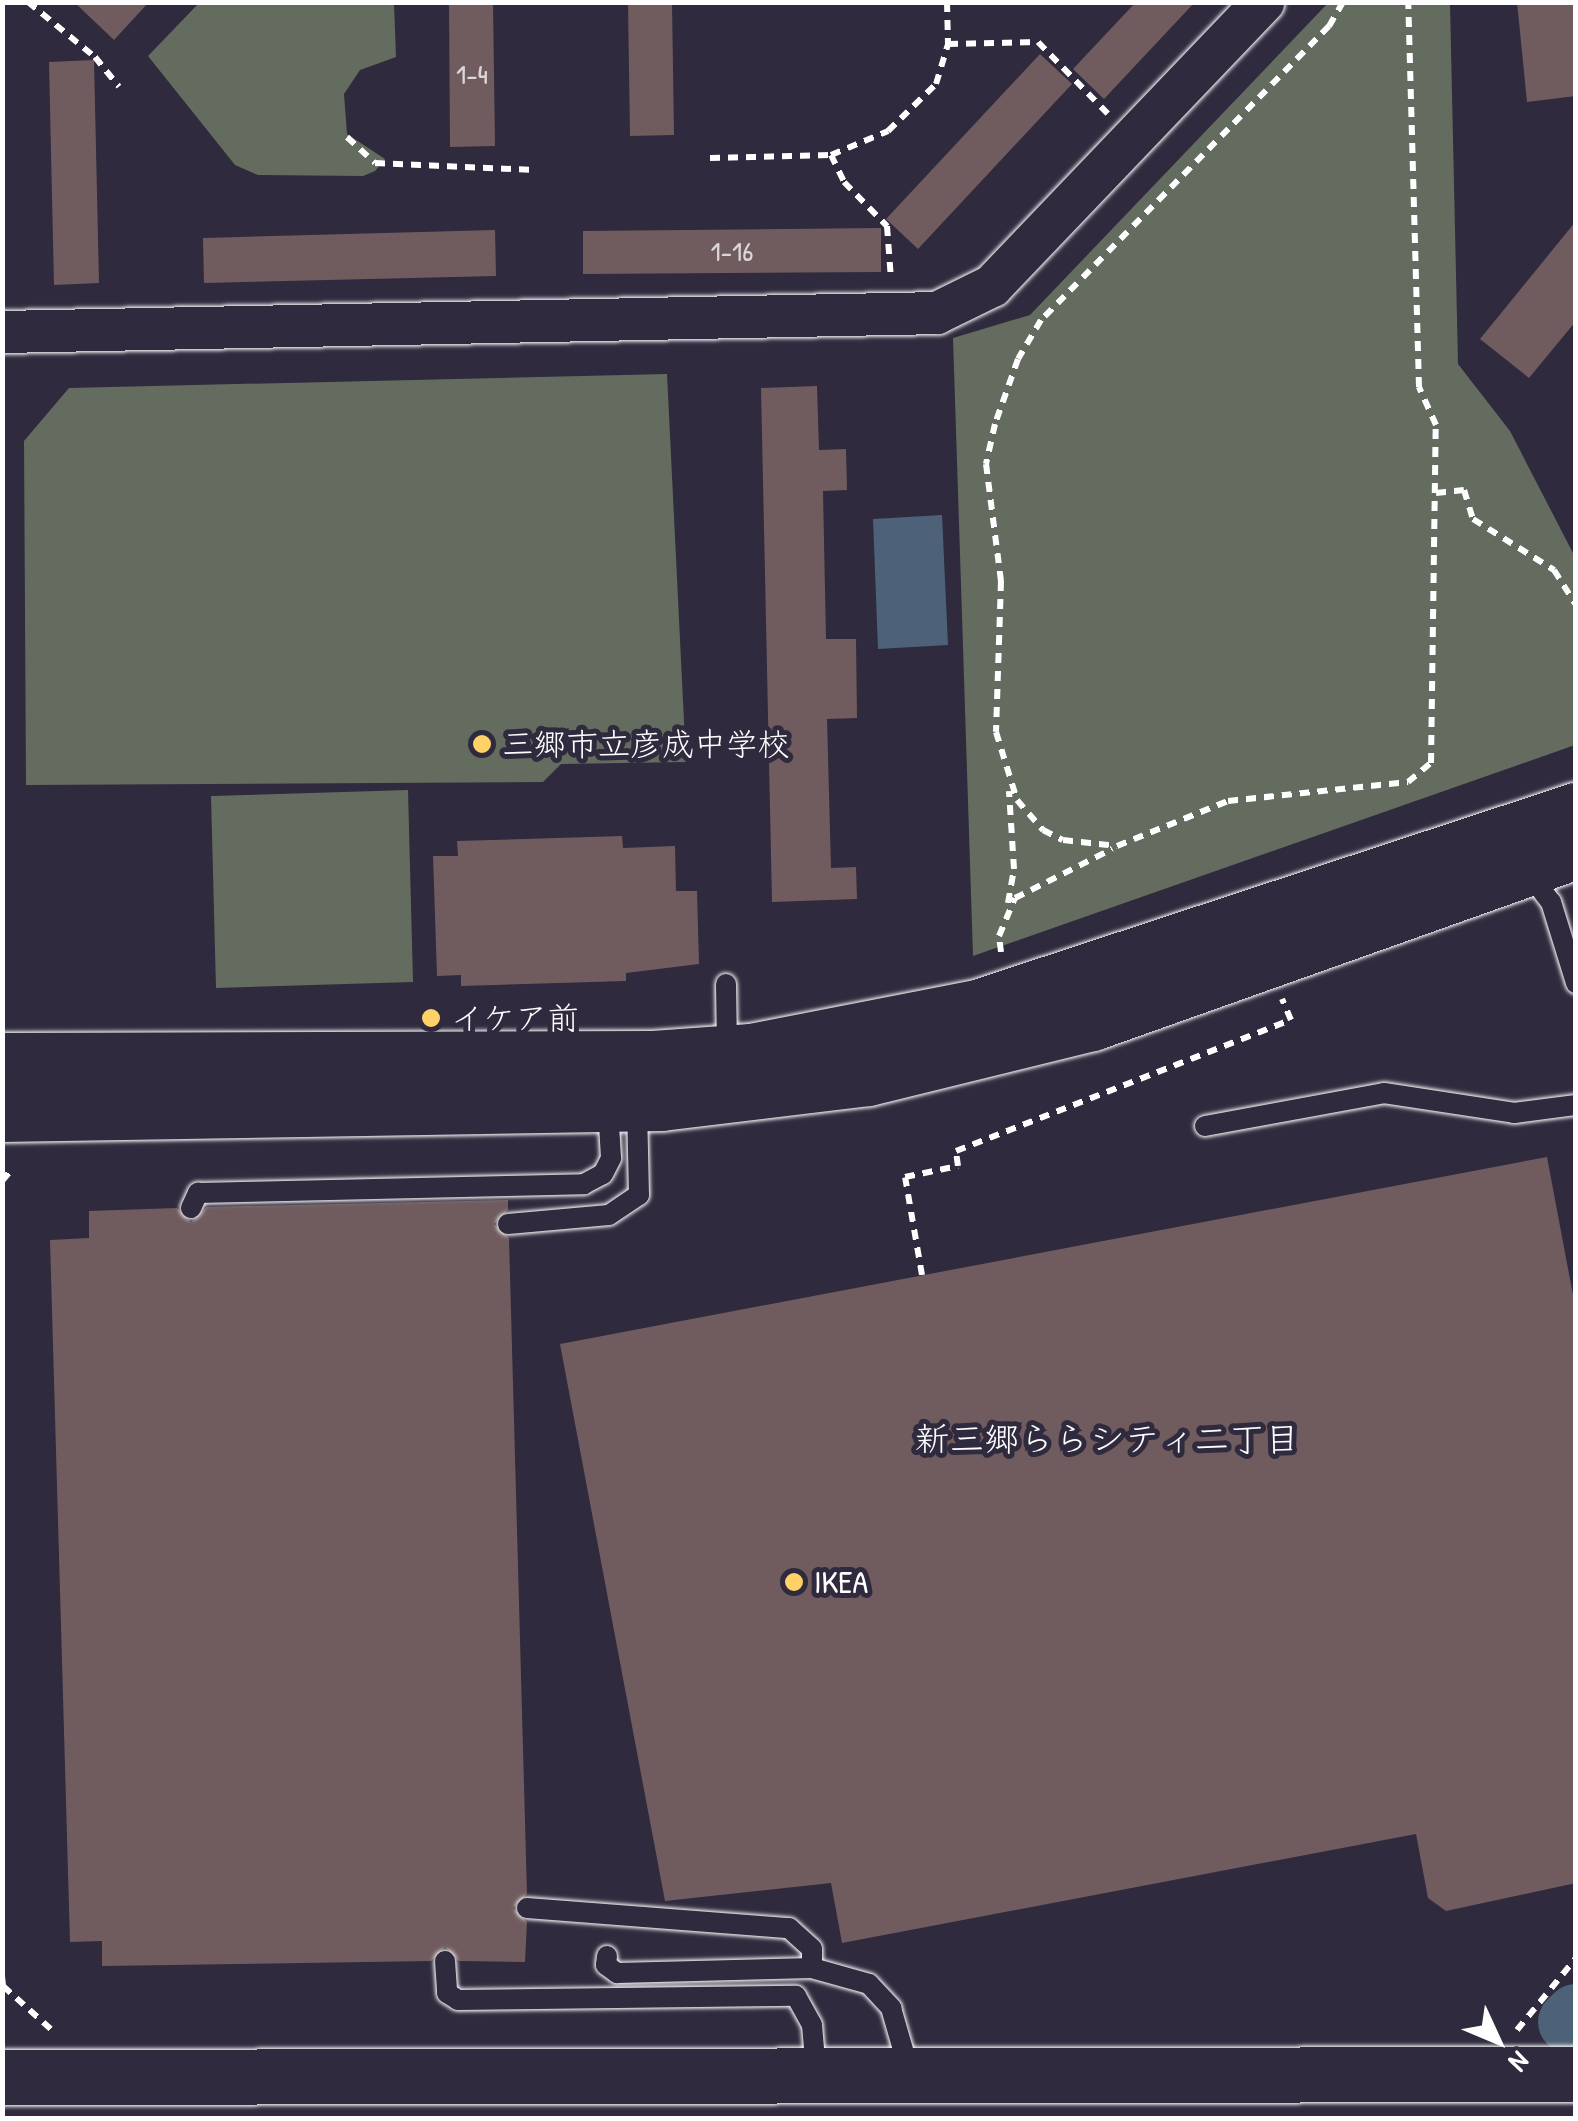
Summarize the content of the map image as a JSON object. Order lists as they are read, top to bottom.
{
  "districts": ["新三郷ららシティ二丁目"],
  "places": ["三郷市立彦成中学校", "イケア前", "IKEA"],
  "house_numbers": ["1-4", "1-16"],
  "north": "bottom right"
}
